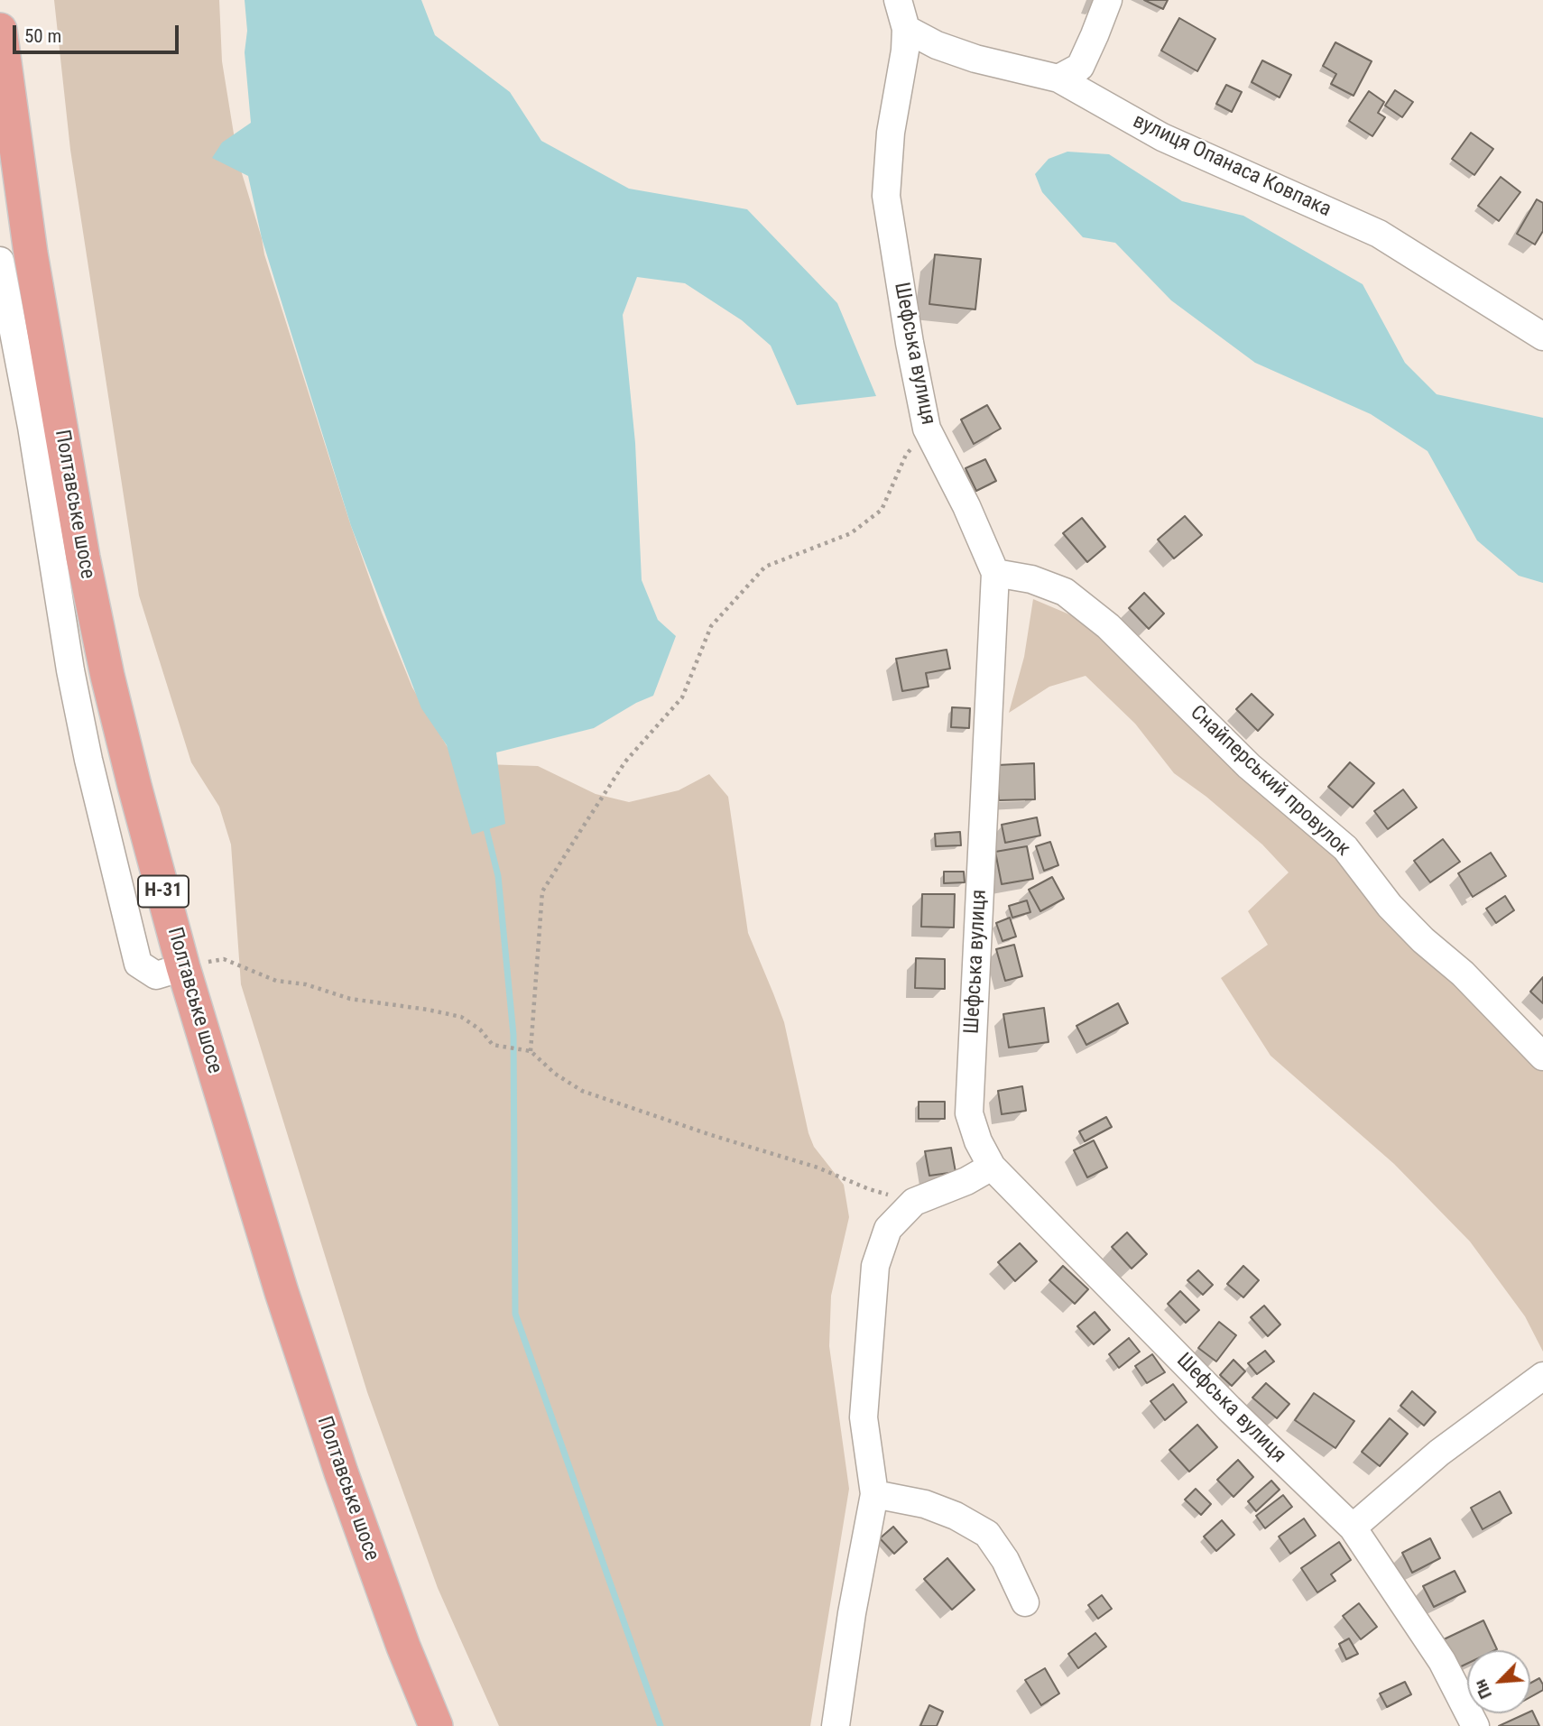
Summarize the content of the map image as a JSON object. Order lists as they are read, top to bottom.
{
  "streets": {
    "main road": ["Полтавське шосе", "Н-31"],
    "street": ["вулиця Опанаса Ковпака", "Шефська вулиця", "Снайперський провулок"]
  },
  "crossings": [
    ["вулиця Опанаса Ковпака", "Шефська вулиця"],
    ["Шефська вулиця", "Снайперський провулок"]
  ],
  "scale_bar": "50 m",
  "north": "bottom left"
}
